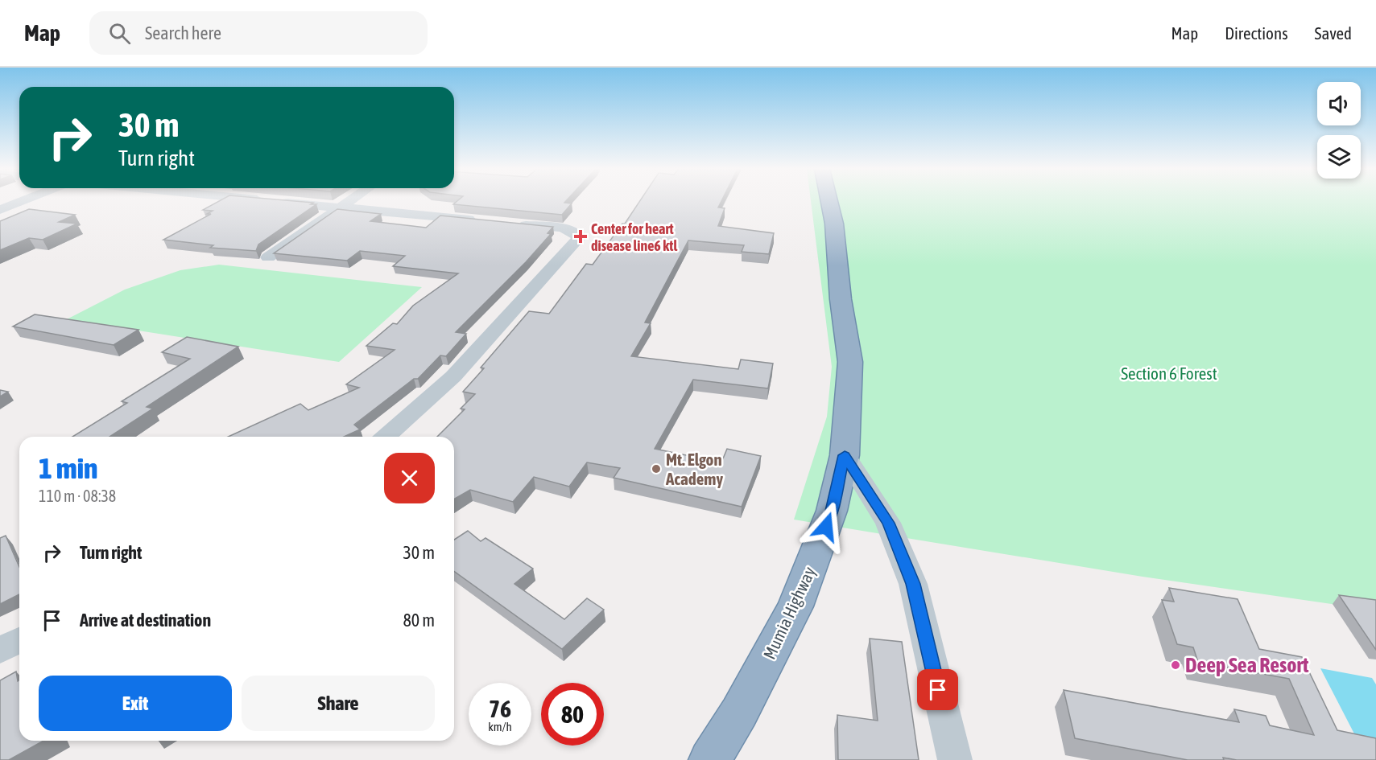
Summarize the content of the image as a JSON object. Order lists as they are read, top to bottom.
{
  "streets": {
    "highway": ["Mumia Highway"]
  },
  "parks": ["Section 6 Forest"],
  "places": {
    "health": ["Center for heart disease line6 ktl"],
    "other": ["Mt. Elgon Academy", "Deep Sea Resort"]
  },
  "page": {
    "header": "Map",
    "search": "Search here",
    "nav": ["Map", "Directions", "Saved"],
    "turn": ["30 m", "Turn right"],
    "heading": ["1 min", "110 m · 08:38"],
    "list": [
      {
        "name": "Turn right",
        "value": "30 m"
      },
      {
        "name": "Arrive at destination",
        "value": "80 m"
      }
    ],
    "buttons": ["Exit", "Share"],
    "speed": "76 km/h",
    "limit": "80"
  }
}
